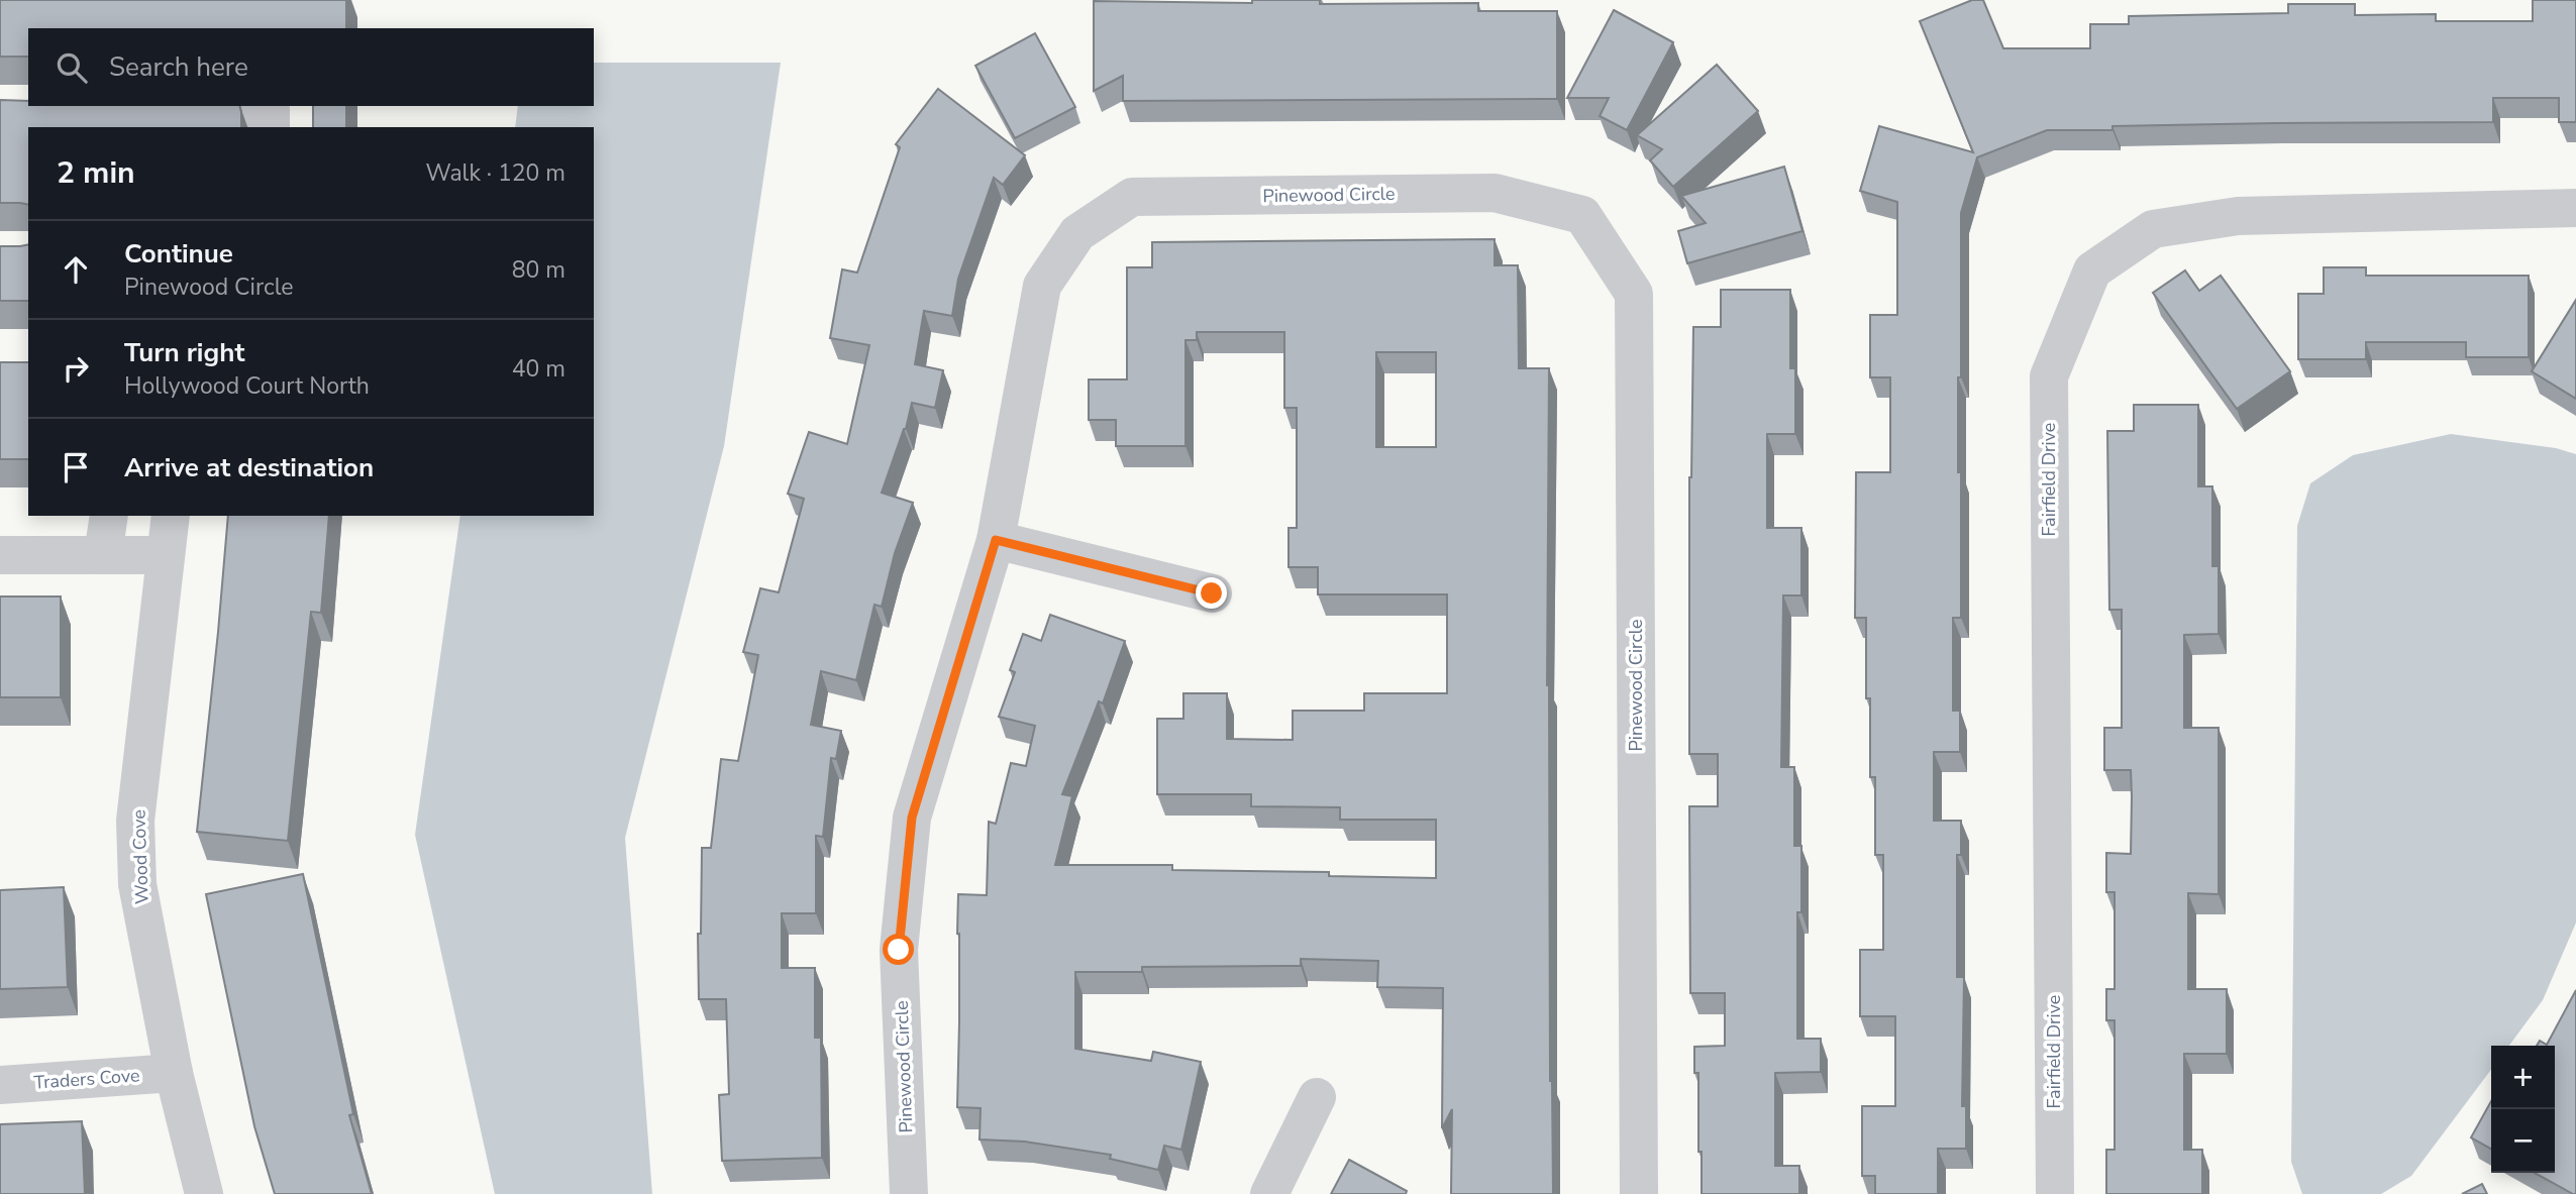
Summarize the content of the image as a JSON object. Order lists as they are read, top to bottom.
{
  "streets": {
    "street": [
      "Pinewood Circle",
      "Fairfield Drive",
      "Wood Cove",
      "Traders Cove"
    ]
  },
  "crossings": [
    ["Wood Cove", "Traders Cove"]
  ],
  "page": {
    "search": "Search here",
    "heading": ["2 min", "Walk · 120 m"],
    "list": [
      ["Continue", "Pinewood Circle", "80 m"],
      ["Turn right", "Hollywood Court North", "40 m"],
      "Arrive at destination"
    ],
    "map_buttons": ["+", "−"]
  }
}
